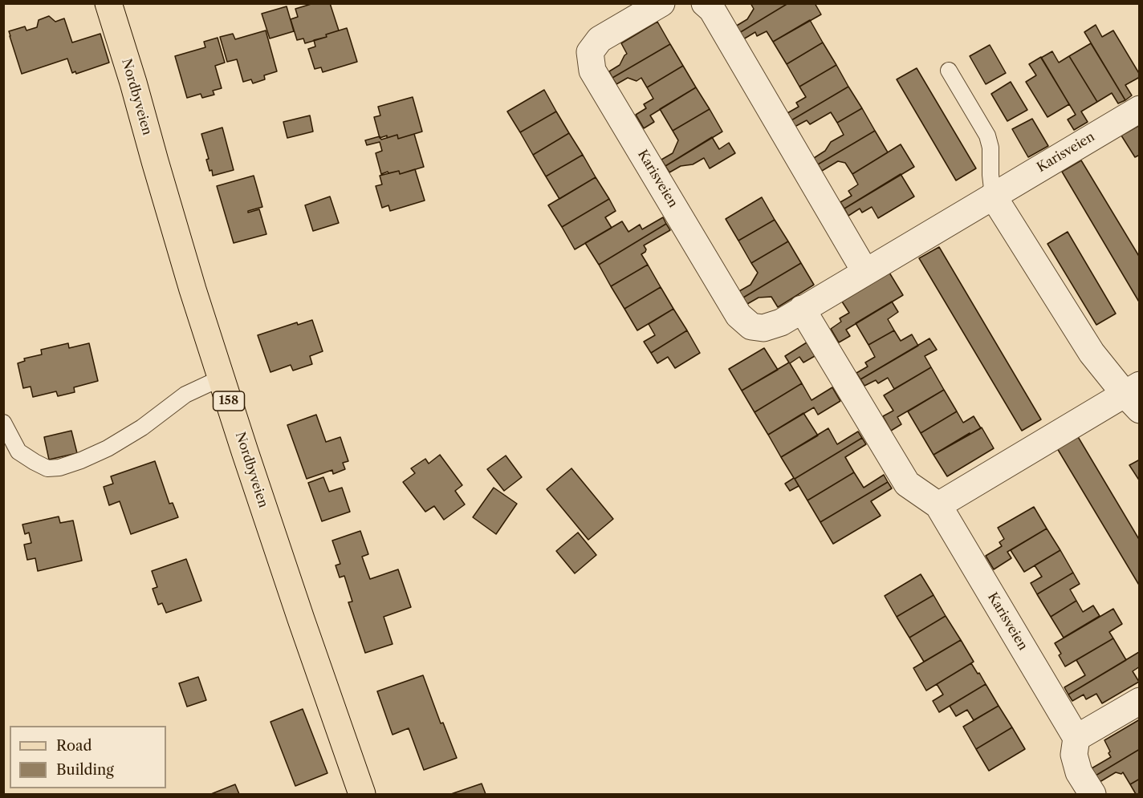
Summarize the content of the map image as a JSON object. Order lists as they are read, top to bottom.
{
  "streets": {
    "main road": ["Nordbyveien", "158"],
    "street": ["Karisveien"]
  },
  "legend": ["Road", "Building"]
}
